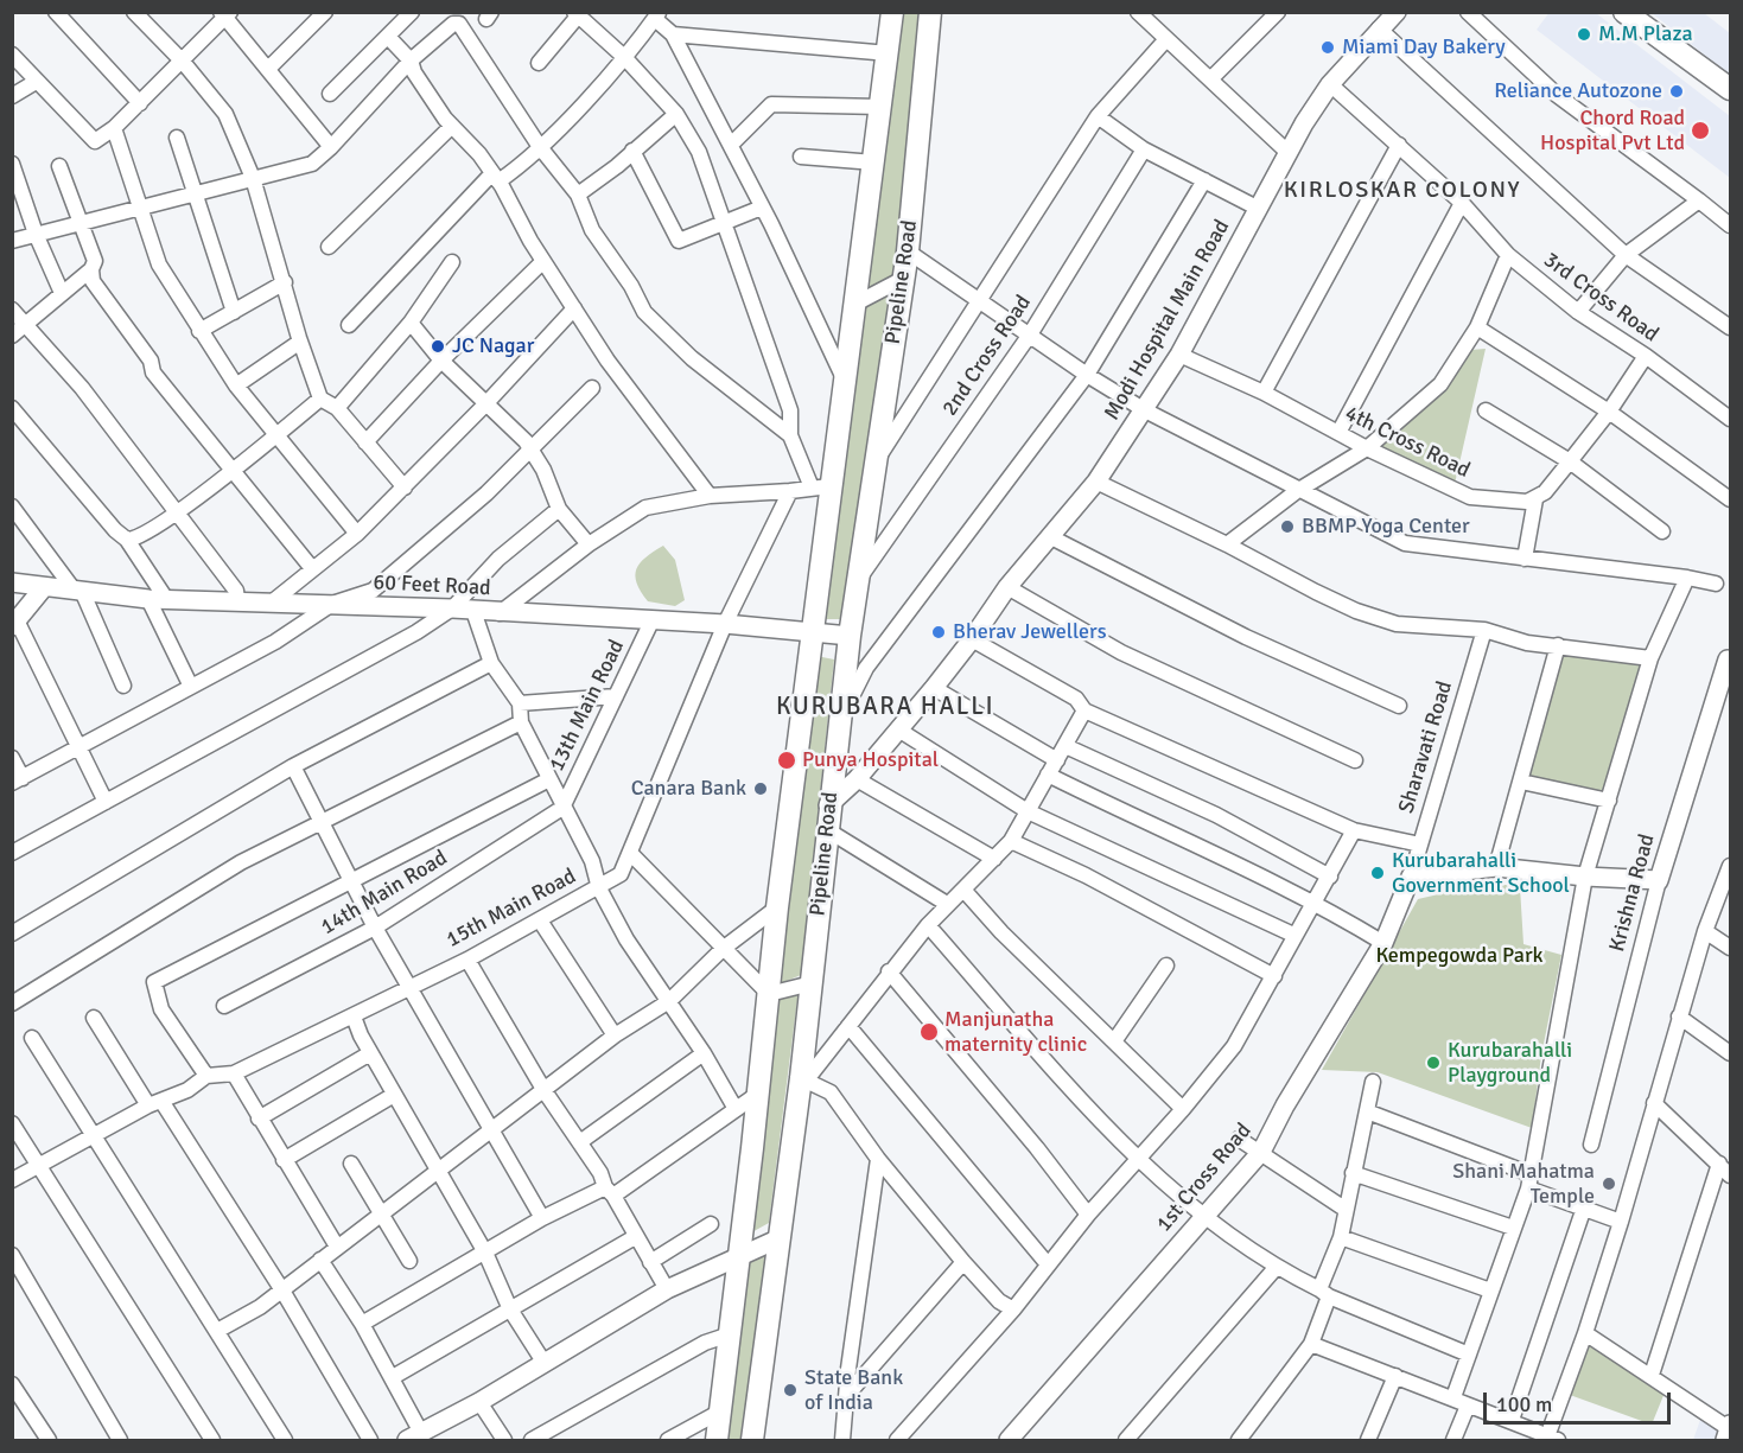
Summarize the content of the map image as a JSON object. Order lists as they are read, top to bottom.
{
  "streets": {
    "main road": ["Pipeline Road"],
    "street": [
      "3rd Cross Road",
      "Modi Hospital Main Road",
      "2nd Cross Road",
      "4th Cross Road",
      "60 Feet Road",
      "13th Main Road",
      "Sharavati Road",
      "14th Main Road",
      "Krishna Road",
      "15th Main Road",
      "1st Cross Road"
    ]
  },
  "crossings": [
    ["Pipeline Road", "Modi Hospital Main Road"],
    ["Pipeline Road", "2nd Cross Road"],
    ["Pipeline Road", "60 Feet Road"],
    ["3rd Cross Road", "Modi Hospital Main Road"],
    ["Modi Hospital Main Road", "4th Cross Road"],
    ["60 Feet Road", "13th Main Road"],
    ["60 Feet Road", "15th Main Road"],
    ["13th Main Road", "14th Main Road"],
    ["Sharavati Road", "1st Cross Road"]
  ],
  "districts": ["KIRLOSKAR COLONY", "KURUBARA HALLI"],
  "parks": ["Kempegowda Park"],
  "places": [
    "M.M Plaza",
    "Miami Day Bakery",
    "Reliance Autozone",
    "Chord Road Hospital Pvt Ltd",
    "JC Nagar",
    "BBMP Yoga Center",
    "Bherav Jewellers",
    "Punya Hospital",
    "Canara Bank",
    "Kurubarahalli Government School",
    "Manjunatha maternity clinic",
    "Kurubarahalli Playground",
    "Shani Mahatma Temple",
    "State Bank of India"
  ],
  "scale_bar": "100 m"
}
